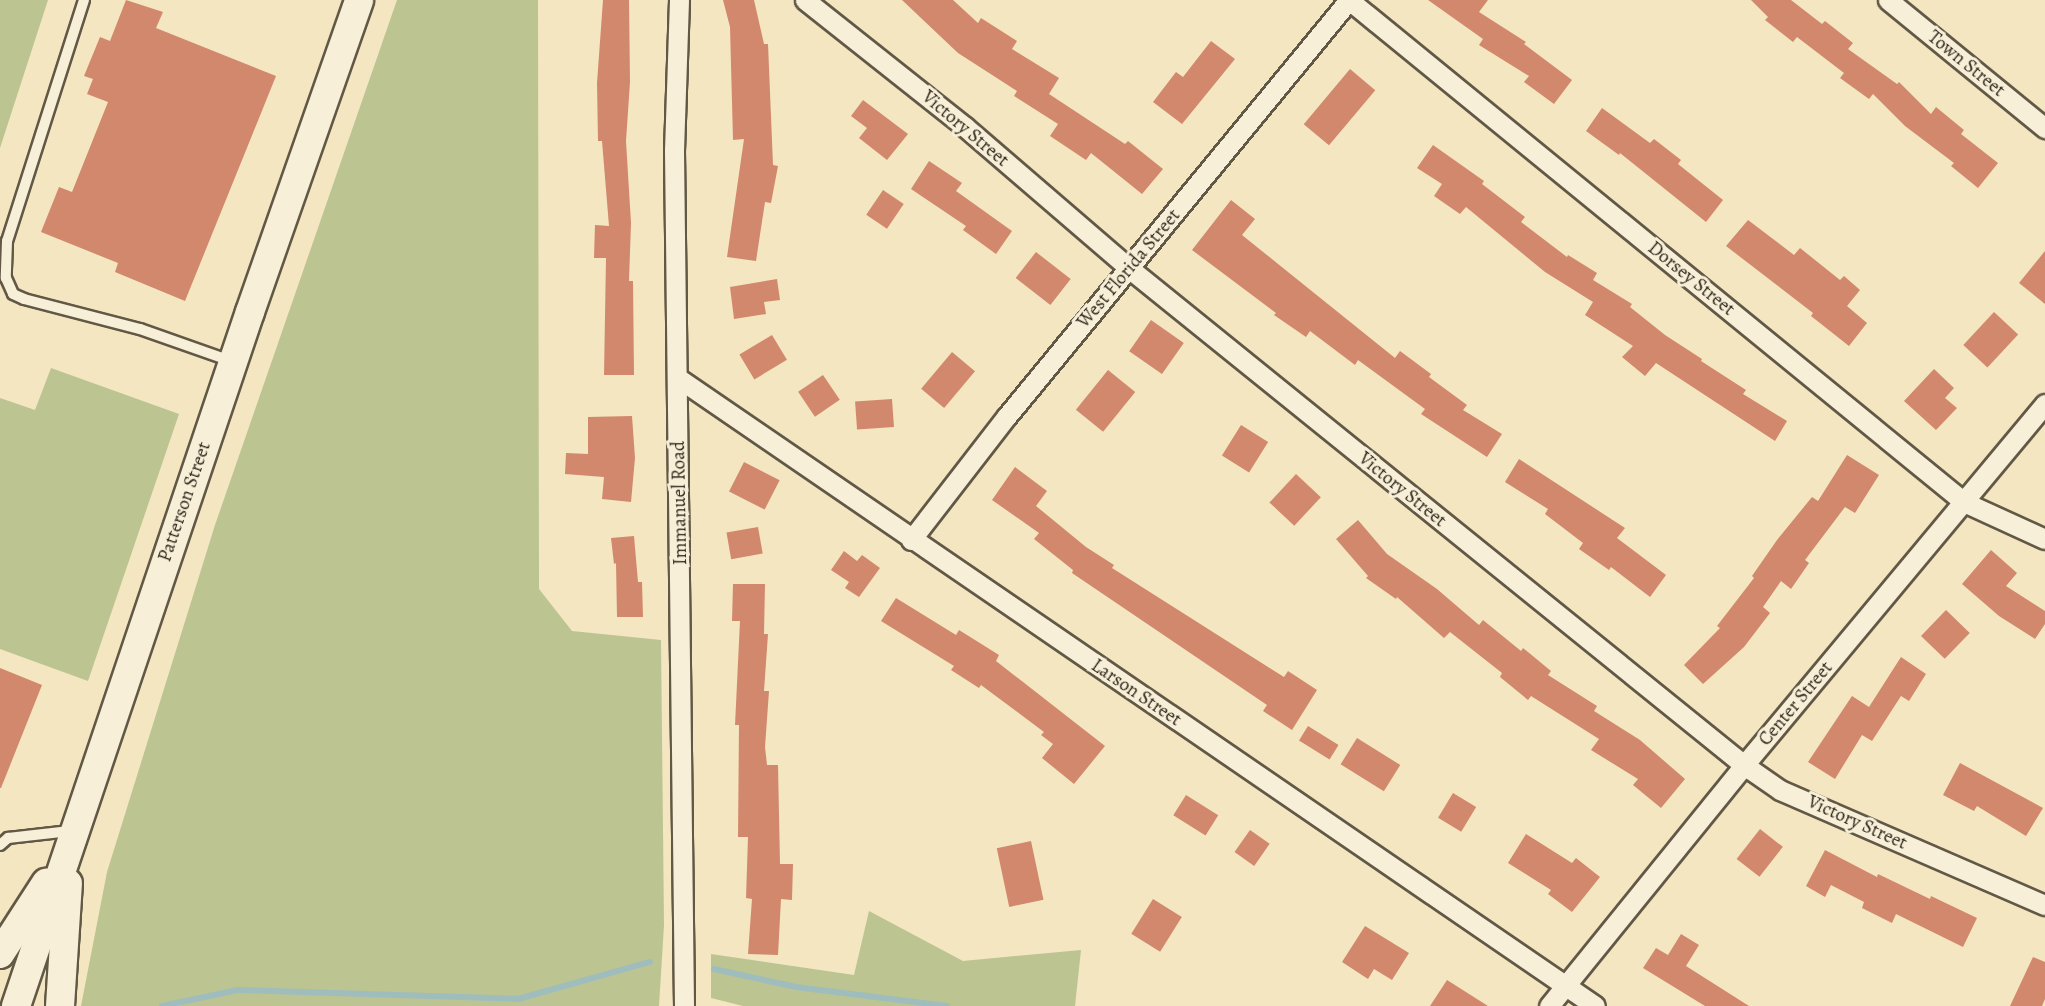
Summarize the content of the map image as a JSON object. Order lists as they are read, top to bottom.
{
  "streets": {
    "main road": ["Patterson Street"],
    "street": [
      "Town Street",
      "Victory Street",
      "West Florida Street",
      "Dorsey Street",
      "Immanuel Road",
      "Larson Street",
      "Center Street"
    ]
  },
  "crossings": [
    ["Victory Street", "West Florida Street"],
    ["Victory Street", "Center Street"],
    ["West Florida Street", "Dorsey Street"],
    ["West Florida Street", "Larson Street"],
    ["Dorsey Street", "Center Street"],
    ["Immanuel Road", "Larson Street"],
    ["Larson Street", "Center Street"]
  ]
}
